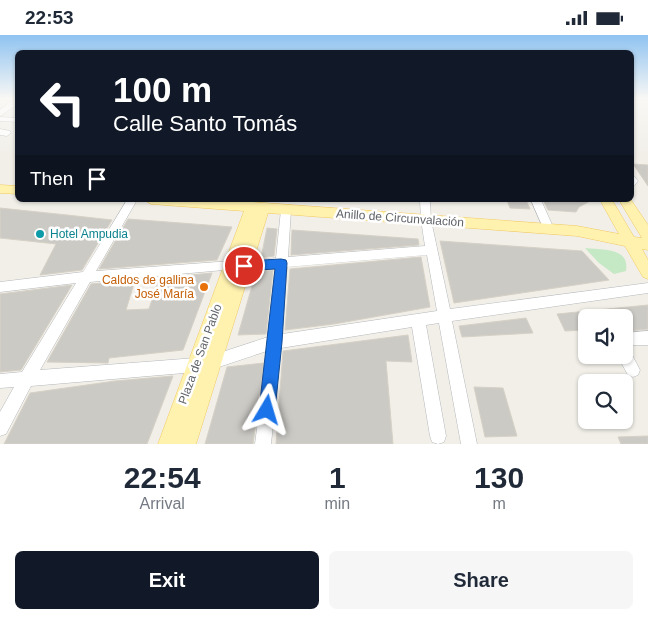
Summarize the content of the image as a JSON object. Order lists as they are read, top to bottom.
{
  "streets": {
    "main road": ["Anillo de Circunvalación", "Plaza de San Pablo"]
  },
  "places": ["Hotel Ampudia", "Caldos de gallina José María"],
  "page": {
    "status": "22:53",
    "turn": ["100 m", "Calle Santo Tomás"],
    "then": "Then",
    "eta": [
      "22:54",
      "Arrival",
      "1",
      "min",
      "130",
      "m"
    ],
    "buttons": ["Exit", "Share"]
  }
}
